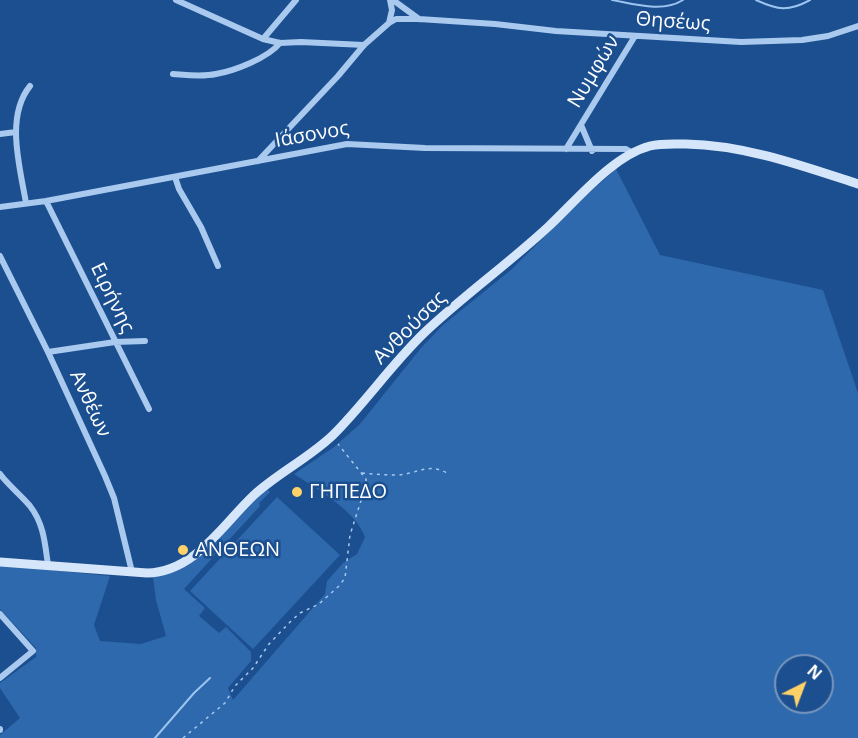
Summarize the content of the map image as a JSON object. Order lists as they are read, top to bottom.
{
  "streets": {
    "street": [
      "Θησέως",
      "Νυμφών",
      "Ιάσονος",
      "Ειρήνης",
      "Ανθούσας",
      "Ανθέων"
    ]
  },
  "crossings": [
    ["Θησέως", "Νυμφών"],
    ["Νυμφών", "Ιάσονος"],
    ["Ιάσονος", "Ειρήνης"],
    ["Ιάσονος", "Ανθούσας"],
    ["Ανθούσας", "Ανθέων"]
  ],
  "places": ["ΓΗΠΕΔΟ", "ΑΝΘΕΩΝ"],
  "north": "top right"
}
